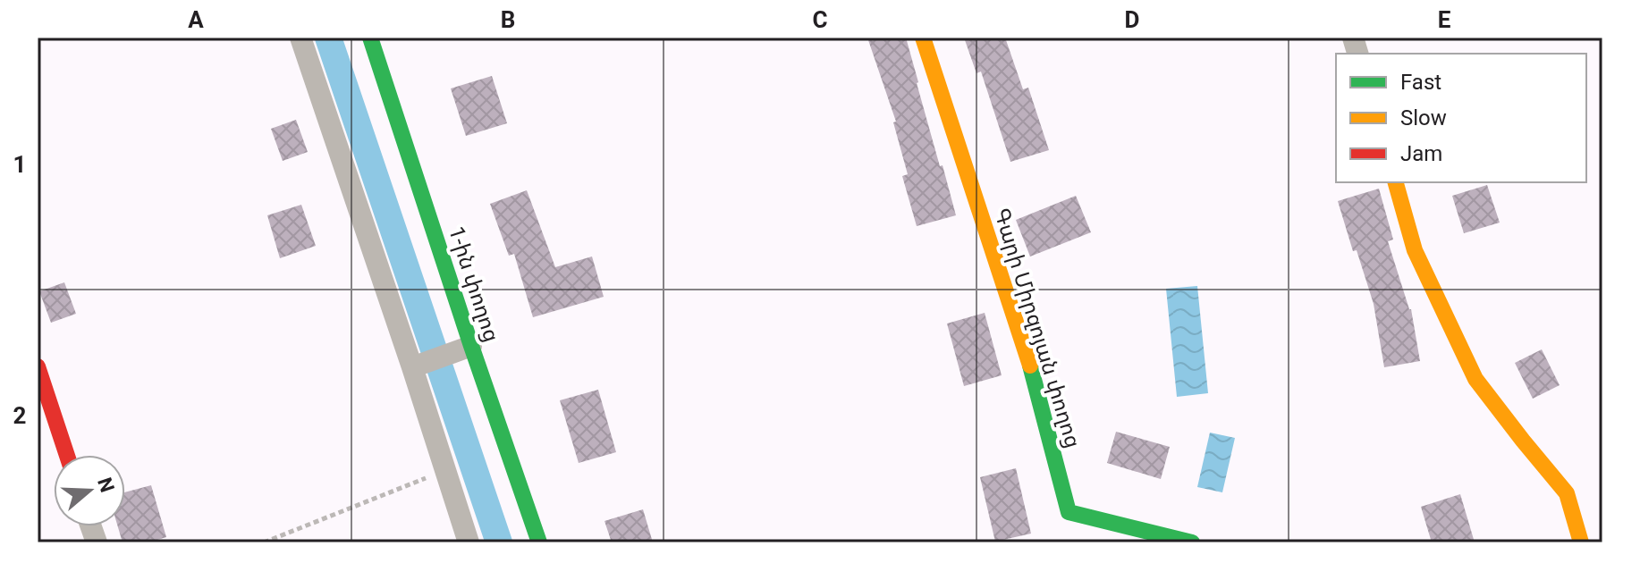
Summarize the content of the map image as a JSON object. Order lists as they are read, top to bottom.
{
  "streets": {
    "street": ["1-ին փողոց", "Գարի Միրզոյան փողոց"]
  },
  "legend": ["Fast", "Slow", "Jam"],
  "north": "right",
  "grid": {
    "columns": [
      "A",
      "B",
      "C",
      "D",
      "E"
    ],
    "rows": ["1", "2"]
  }
}
